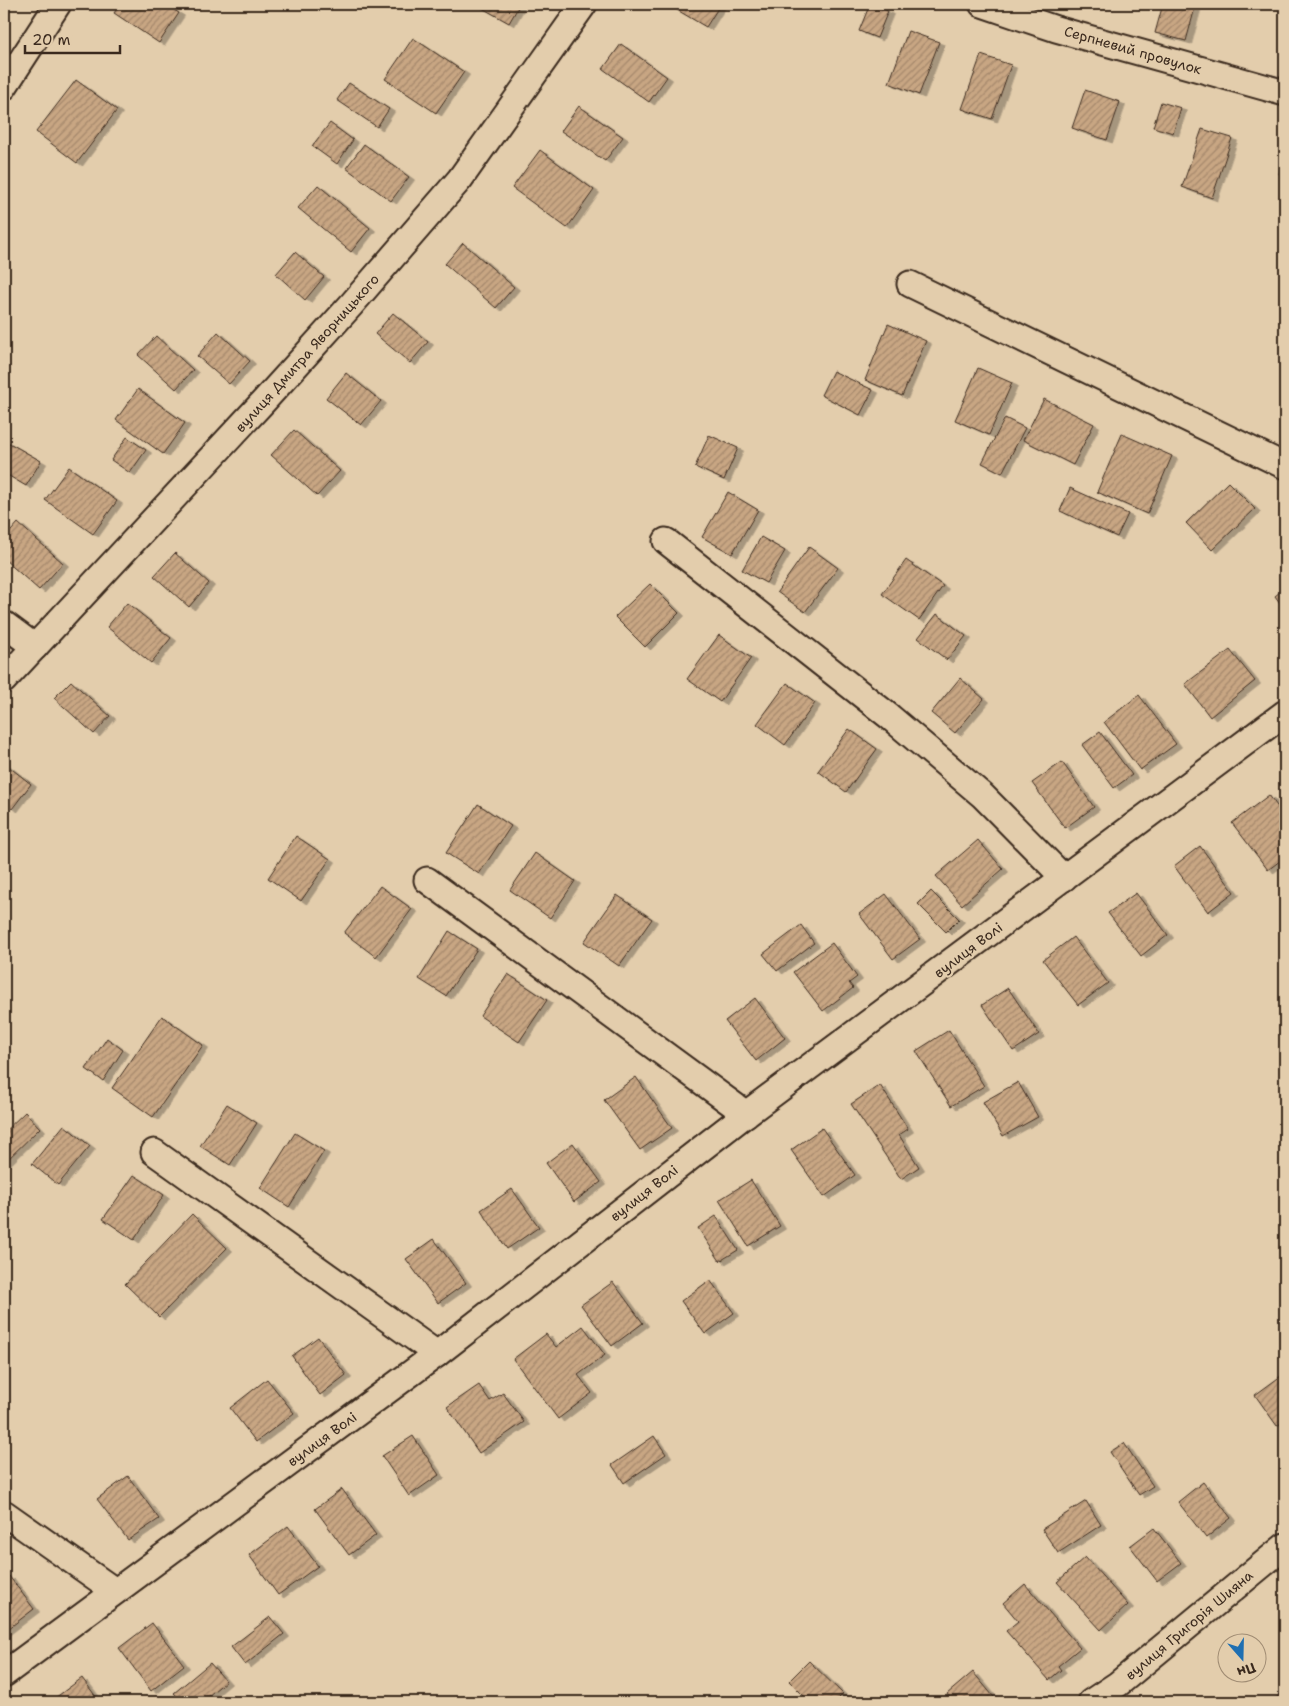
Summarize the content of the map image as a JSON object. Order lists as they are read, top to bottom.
{
  "streets": {
    "street": [
      "Серпневий провулок",
      "вулиця Дмитра Яворницького",
      "вулиця Волі",
      "вулиця Григорія Шияна"
    ]
  },
  "scale_bar": "20 m",
  "north": "bottom"
}
